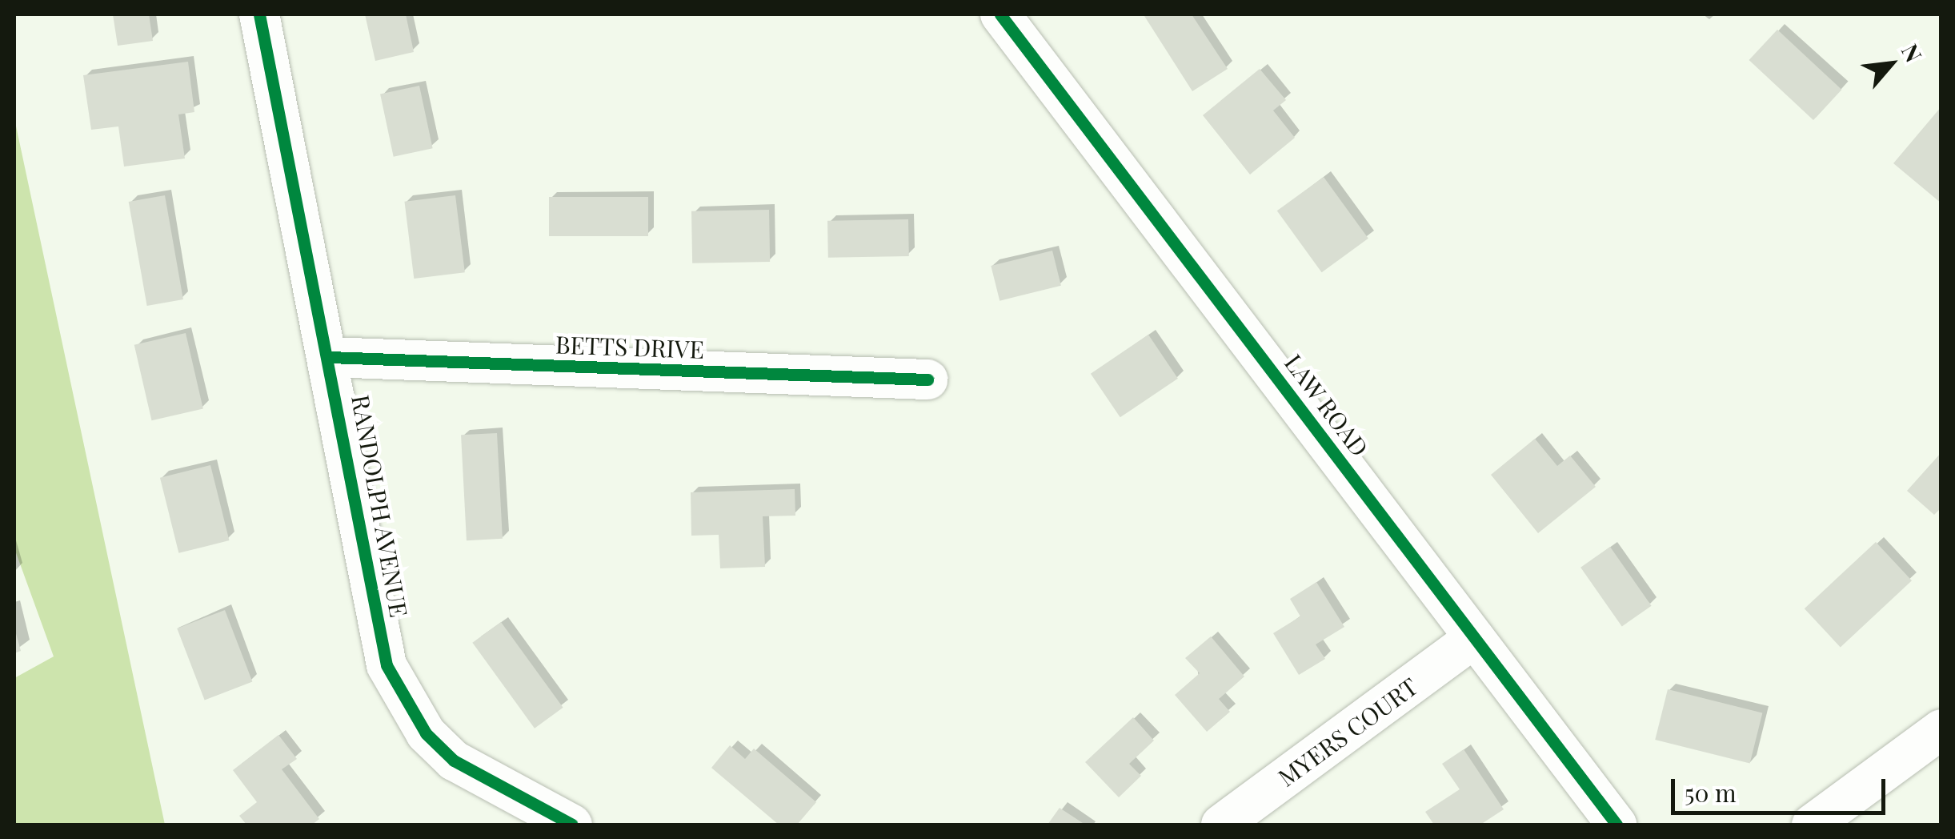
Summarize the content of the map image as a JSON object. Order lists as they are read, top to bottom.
{
  "streets": {
    "street": [
      "BETTS DRIVE",
      "LAW ROAD",
      "RANDOLPH AVENUE",
      "MYERS COURT"
    ]
  },
  "crossings": [
    ["BETTS DRIVE", "RANDOLPH AVENUE"],
    ["LAW ROAD", "MYERS COURT"]
  ],
  "scale_bar": "50 m",
  "north": "top right"
}
